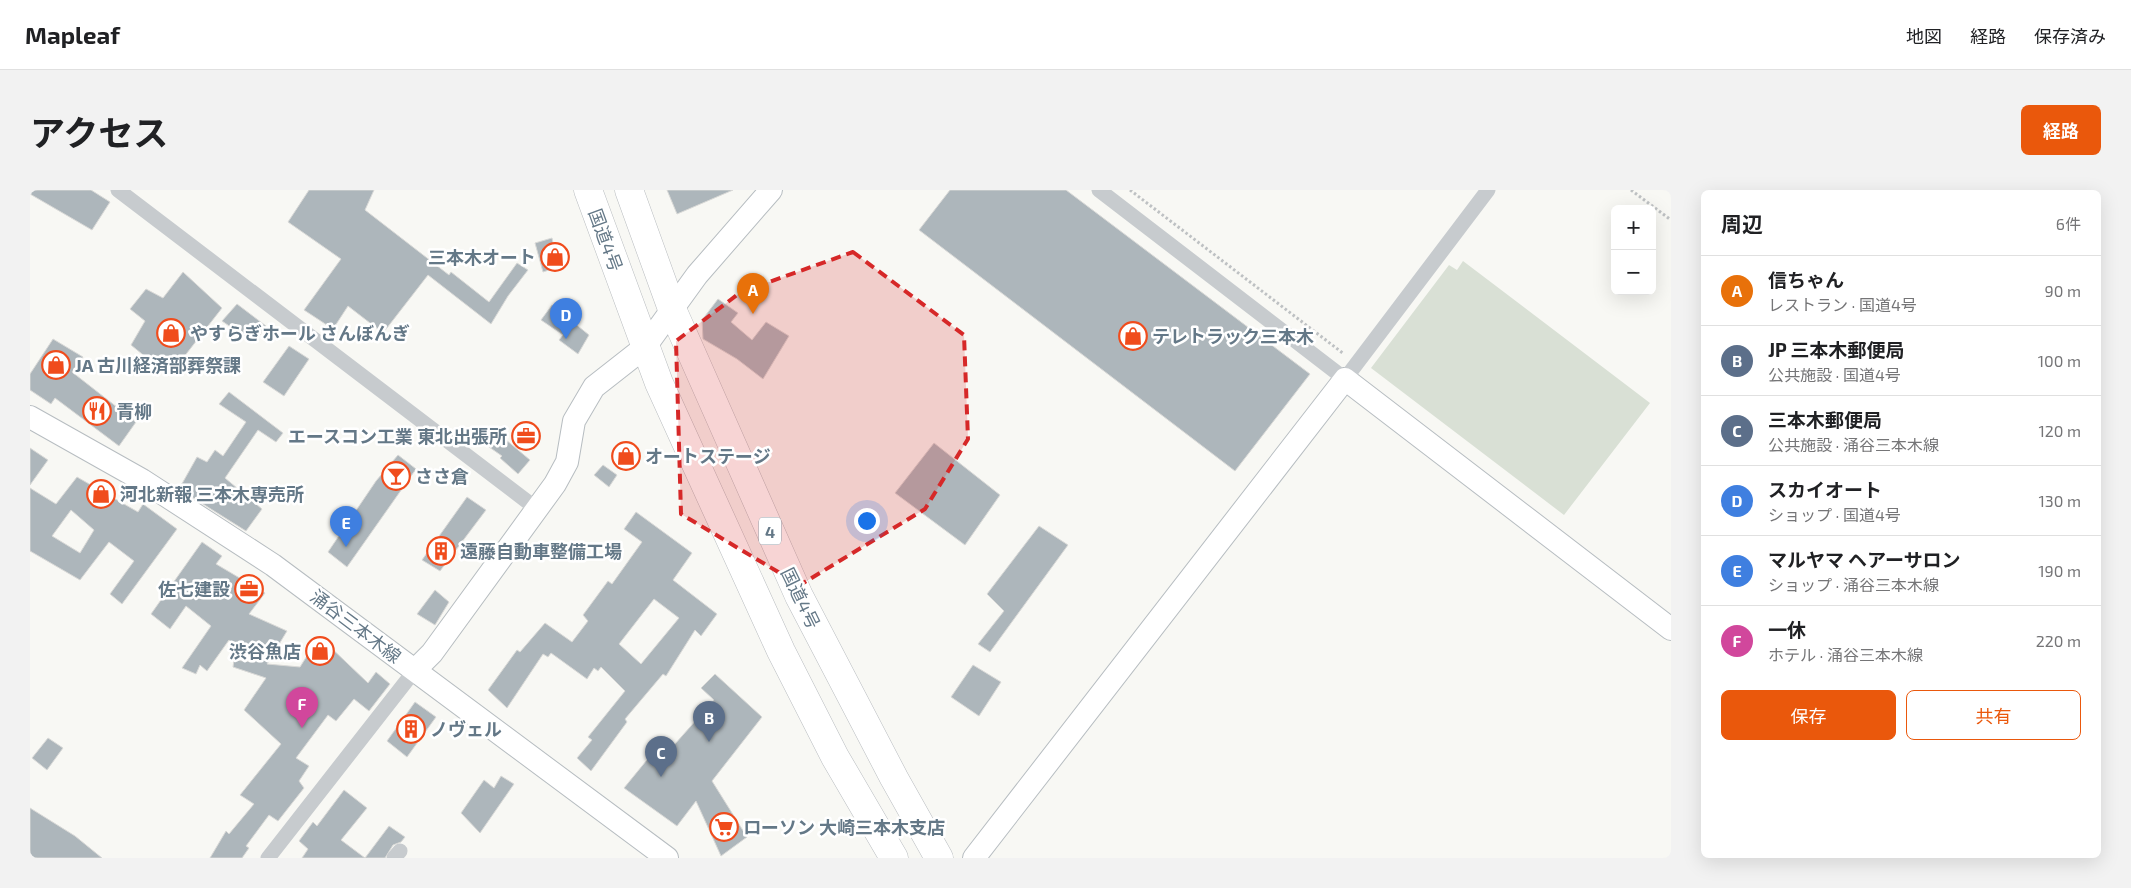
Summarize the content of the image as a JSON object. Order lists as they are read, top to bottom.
{
  "streets": {
    "highway": ["国道4号", "4"],
    "street": ["涌谷三本木線"]
  },
  "places": {
    "shop": [
      "三本木オート",
      "やすらぎホール さんぼんぎ",
      "テレトラック三本木",
      "JA 古川経済部葬祭課",
      "オートステージ",
      "河北新報 三本木専売所",
      "渋谷魚店"
    ],
    "restaurant": ["青柳"],
    "office": ["エースコン工業 東北出張所", "佐七建設"],
    "bar": ["ささ倉"],
    "building": ["遠藤自動車整備工場", "ノヴェル"],
    "supermarket": ["ローソン 大崎三本木支店"]
  },
  "page": {
    "header": "Mapleaf",
    "nav": ["地図", "経路", "保存済み"],
    "title": "アクセス",
    "buttons": [
      "経路",
      ["保存", "共有"]
    ],
    "heading": ["周辺", "6件"],
    "map_buttons": ["+", "−"],
    "list": [
      {
        "mark": "A",
        "name": "信ちゃん",
        "note": "レストラン · 国道4号",
        "value": "90 m"
      },
      {
        "mark": "B",
        "name": "JP 三本木郵便局",
        "note": "公共施設 · 国道4号",
        "value": "100 m"
      },
      {
        "mark": "C",
        "name": "三本木郵便局",
        "note": "公共施設 · 涌谷三本木線",
        "value": "120 m"
      },
      {
        "mark": "D",
        "name": "スカイオート",
        "note": "ショップ · 国道4号",
        "value": "130 m"
      },
      {
        "mark": "E",
        "name": "マルヤマ ヘアーサロン",
        "note": "ショップ · 涌谷三本木線",
        "value": "190 m"
      },
      {
        "mark": "F",
        "name": "一休",
        "note": "ホテル · 涌谷三本木線",
        "value": "220 m"
      }
    ],
    "pins": [
      "A",
      "D",
      "E",
      "F",
      "B",
      "C"
    ]
  }
}
